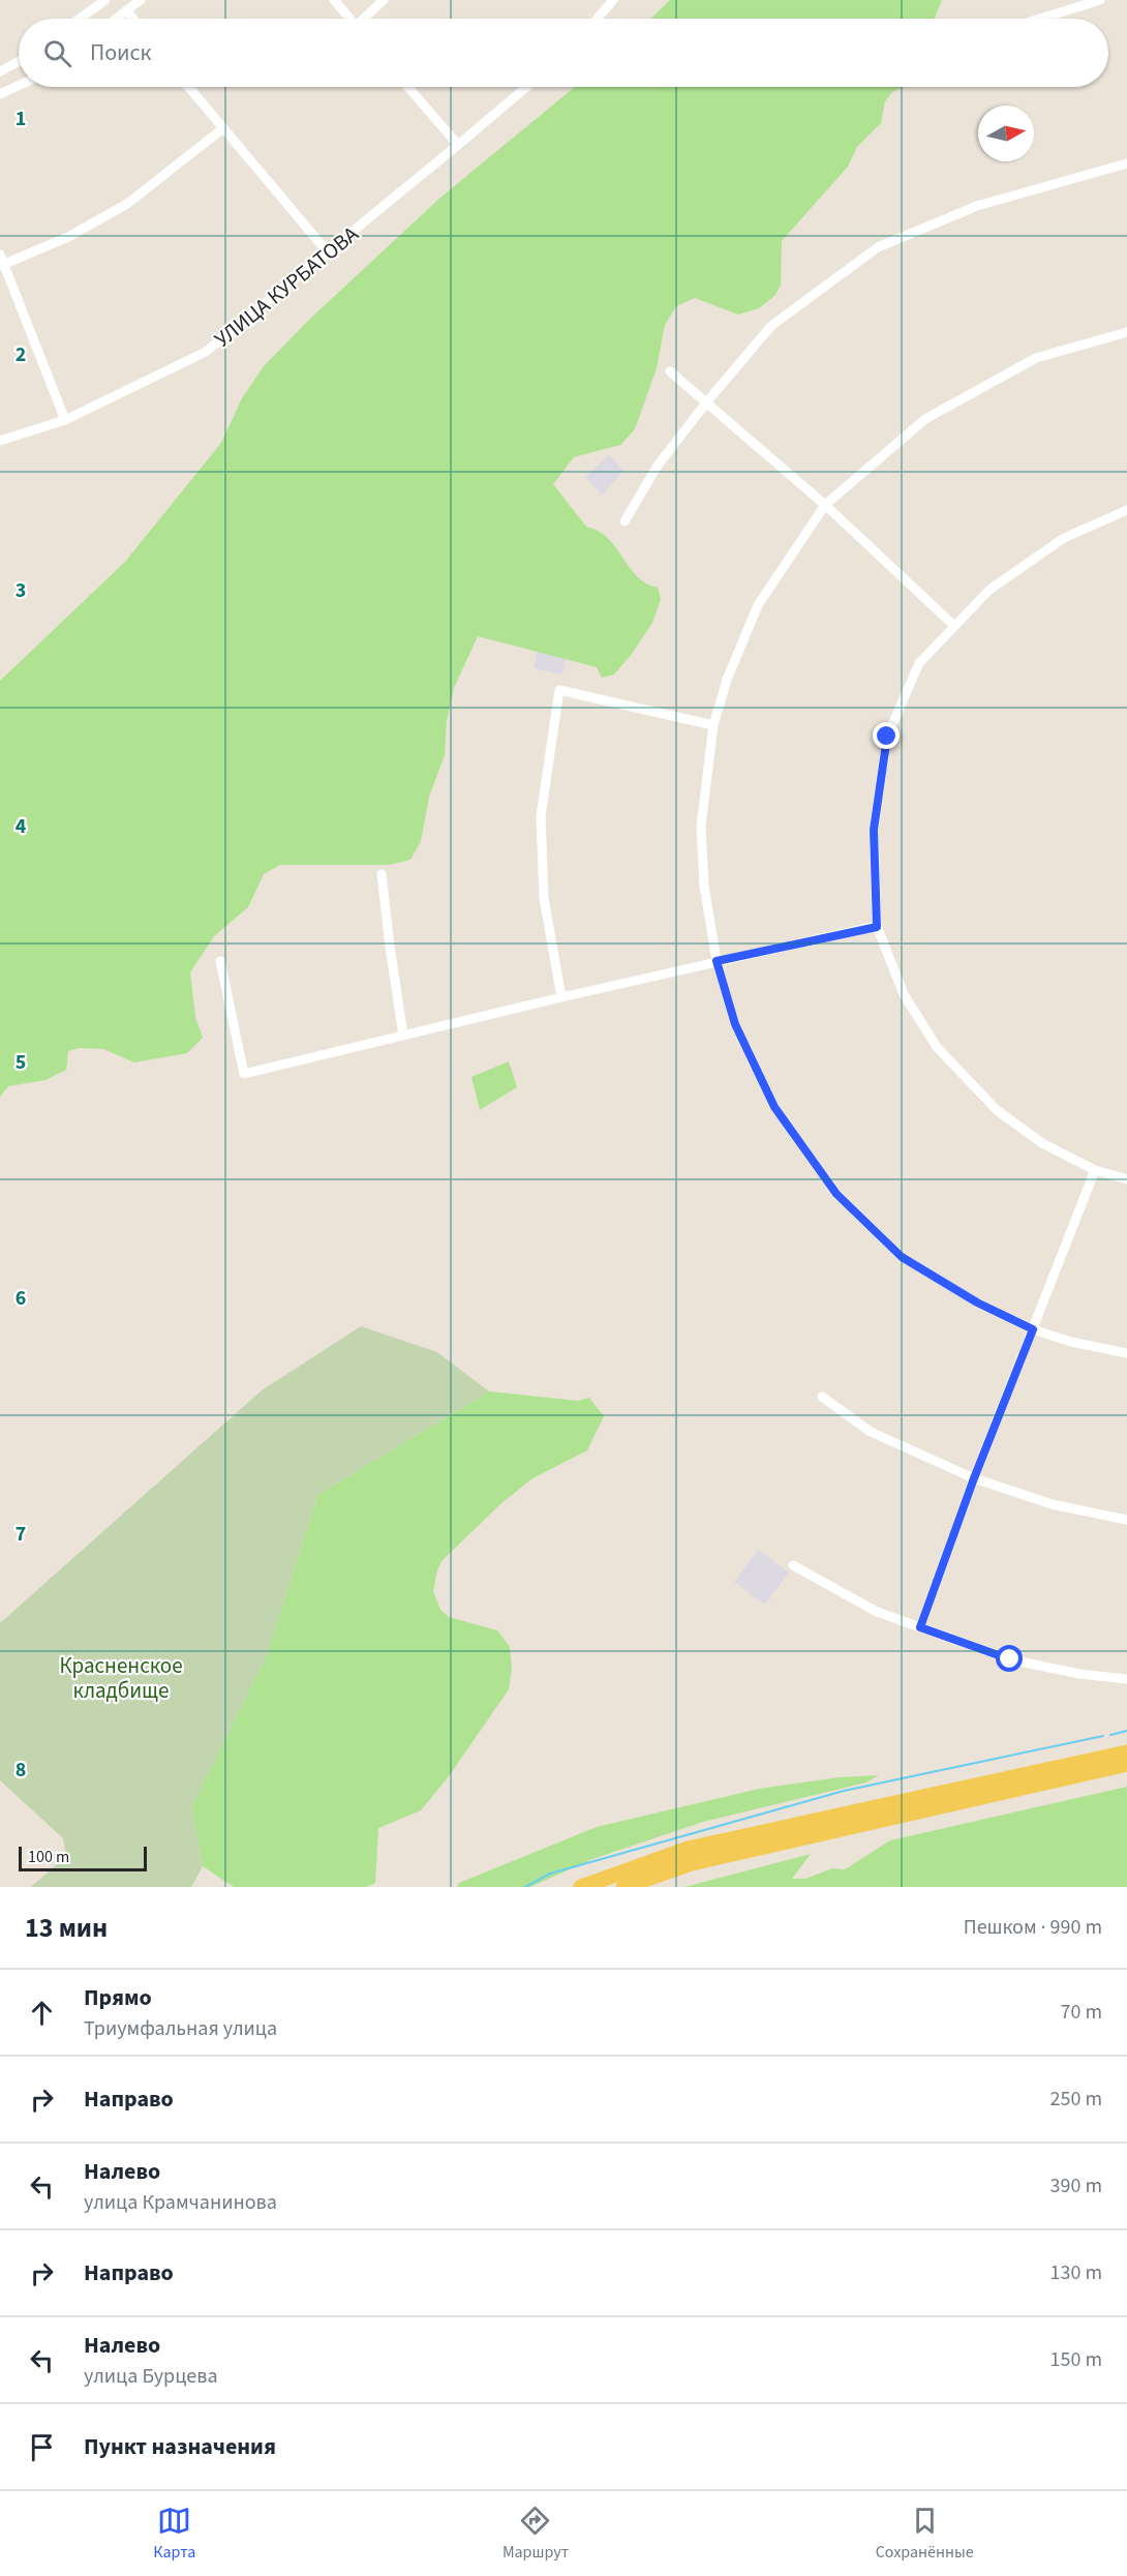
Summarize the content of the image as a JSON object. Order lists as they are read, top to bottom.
{
  "streets": {
    "street": ["УЛИЦА КУРБАТОВА"]
  },
  "parks": ["Красненское кладбище"],
  "scale_bar": "100 m",
  "north": "right",
  "page": {
    "search": "Поиск",
    "scale": "100 m",
    "heading": ["13 мин", "Пешком · 990 m"],
    "list": [
      ["Прямо", "Триумфальная улица", "70 m"],
      ["Направо", "250 m"],
      ["Налево", "улица Крамчанинова", "390 m"],
      ["Направо", "130 m"],
      ["Налево", "улица Бурцева", "150 m"],
      "Пункт назначения"
    ],
    "nav": ["Карта", "Маршрут", "Сохранённые"]
  },
  "grid": {
    "rows": [
      "1",
      "2",
      "3",
      "4",
      "5",
      "6",
      "7",
      "8"
    ]
  }
}
